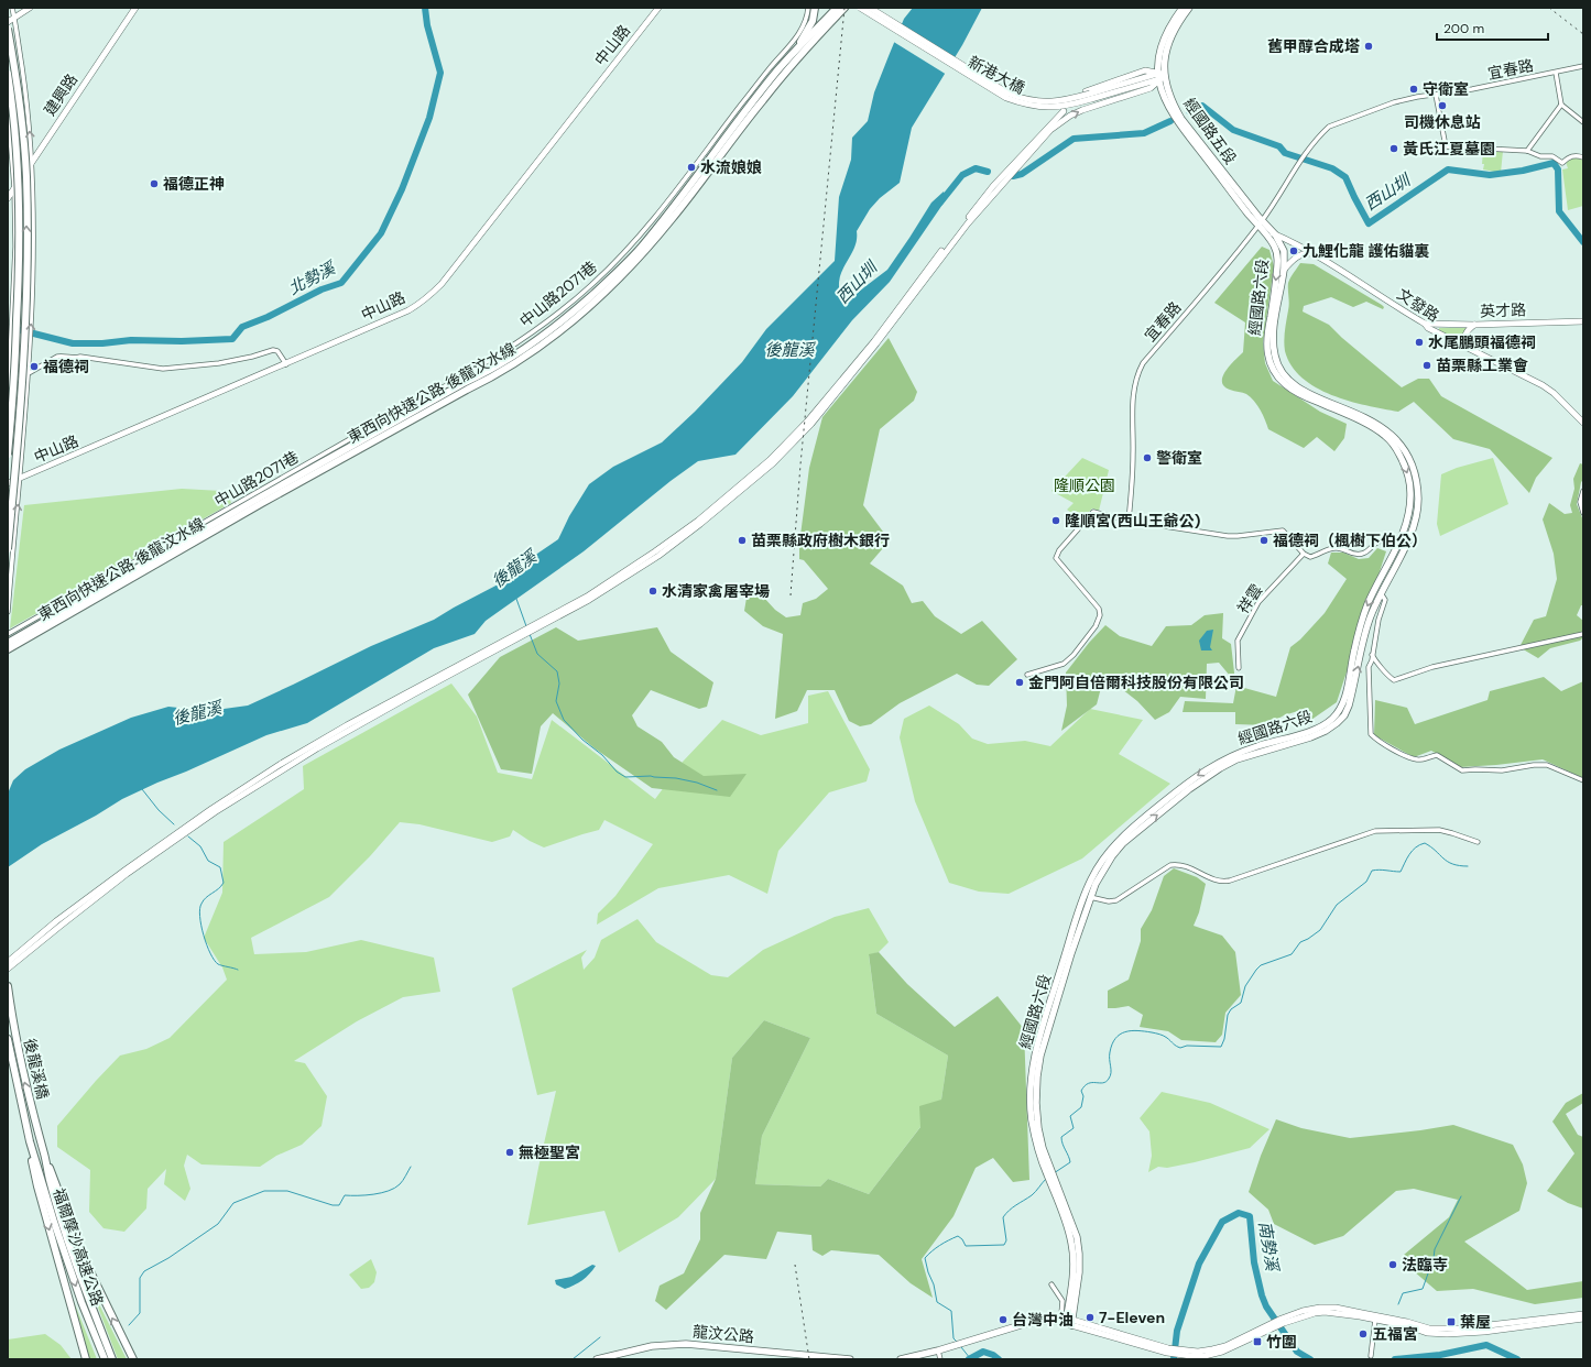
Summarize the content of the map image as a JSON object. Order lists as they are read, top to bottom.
{
  "streets": {
    "highway": ["東西向快速公路 後龍汶水線", "後龍溪橋", "福爾摩沙高速公路"],
    "main road": ["經國路五段", "經國路六段", "龍汶公路"],
    "street": [
      "中山路",
      "宜春路",
      "新港大橋",
      "建興路",
      "中山路2071巷",
      "文發路",
      "英才路",
      "祥雲"
    ]
  },
  "crossings": [
    ["宜春路", "經國路五段"],
    ["宜春路", "經國路六段"],
    ["新港大橋", "經國路五段"],
    ["經國路五段", "經國路六段"],
    ["經國路五段", "文發路"],
    ["經國路六段", "文發路"],
    ["文發路", "英才路"],
    ["後龍溪橋", "福爾摩沙高速公路"]
  ],
  "water": [
    "西山圳",
    "北勢溪",
    "後龍溪",
    "南勢溪"
  ],
  "parks": ["隆順公園"],
  "places": {
    "other": [
      "舊甲醇合成塔",
      "守衛室",
      "司機休息站",
      "黃氏江夏墓園",
      "水流娘娘",
      "福德正神",
      "九鯉化龍 護佑貓裏",
      "水尾鵬頭福德祠",
      "苗栗縣工業會",
      "福德祠",
      "警衛室",
      "隆順宮(西山王爺公)",
      "苗栗縣政府樹木銀行",
      "福德祠（楓樹下伯公）",
      "水清家禽屠宰場",
      "金門阿自倍爾科技股份有限公司",
      "無極聖宮",
      "法臨寺",
      "7-Eleven",
      "台灣中油",
      "五福宮"
    ],
    "transit": ["葉屋", "竹圍"]
  },
  "scale_bar": "200 m"
}
